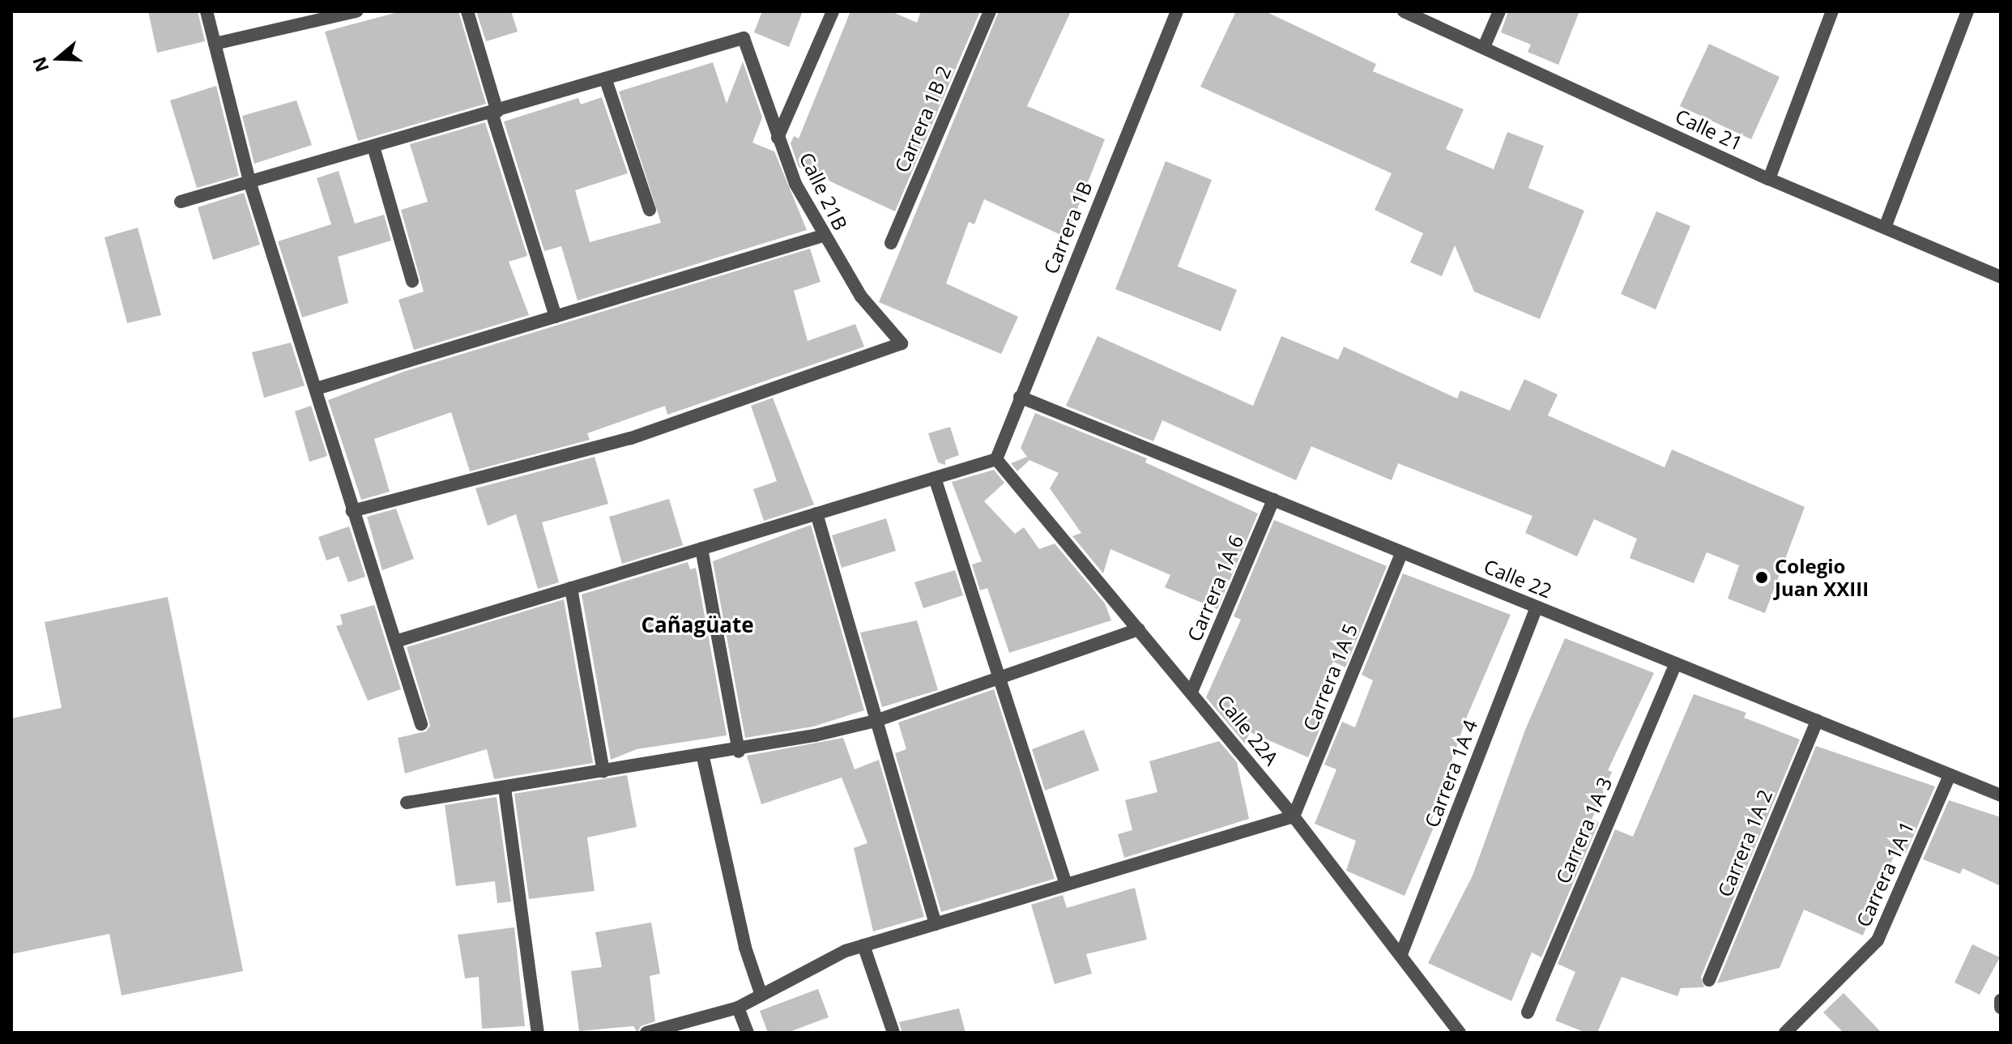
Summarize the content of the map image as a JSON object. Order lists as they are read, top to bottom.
{
  "streets": {
    "street": [
      "Carrera 1B 2",
      "Calle 21",
      "Calle 21B",
      "Carrera 1B",
      "Calle 22",
      "Carrera 1A 6",
      "Carrera 1A 5",
      "Calle 22A",
      "Carrera 1A 4",
      "Carrera 1A 3",
      "Carrera 1A 2",
      "Carrera 1A 1"
    ]
  },
  "crossings": [
    ["Carrera 1B", "Calle 22"],
    ["Carrera 1B", "Calle 22A"],
    ["Calle 22", "Carrera 1A 6"],
    ["Calle 22", "Carrera 1A 5"],
    ["Calle 22", "Carrera 1A 4"],
    ["Calle 22", "Carrera 1A 3"],
    ["Calle 22", "Carrera 1A 2"],
    ["Calle 22", "Carrera 1A 1"],
    ["Carrera 1A 6", "Calle 22A"],
    ["Carrera 1A 5", "Calle 22A"],
    ["Calle 22A", "Carrera 1A 4"]
  ],
  "districts": ["Cañagüate"],
  "places": ["Colegio Juan XXIII"],
  "north": "left"
}
